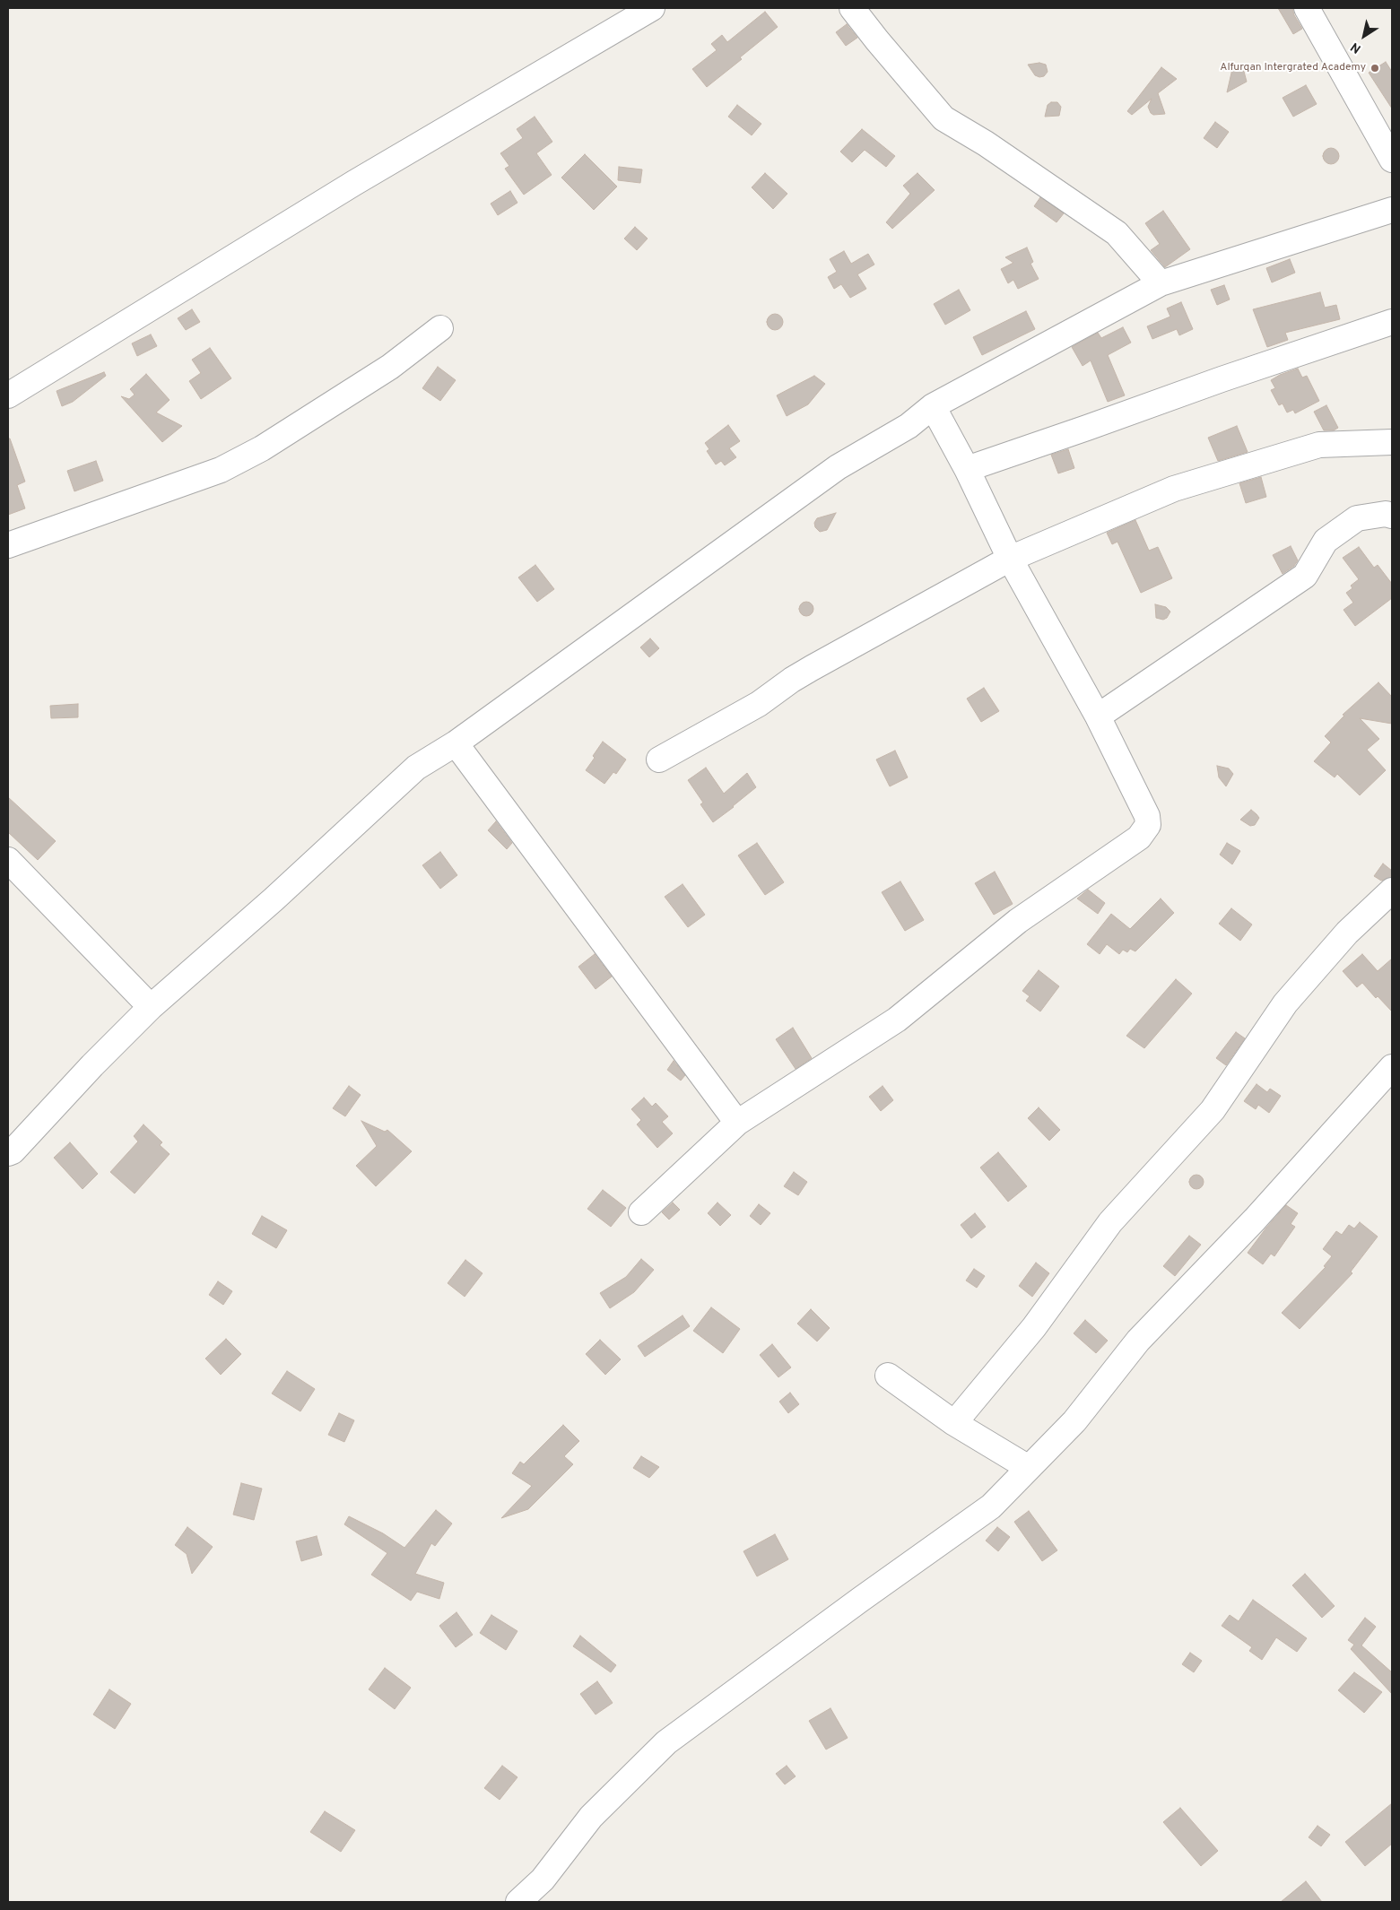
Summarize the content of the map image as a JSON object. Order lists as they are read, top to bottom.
{
  "places": ["Alfurqan Intergrated Academy"],
  "north": "bottom left"
}
